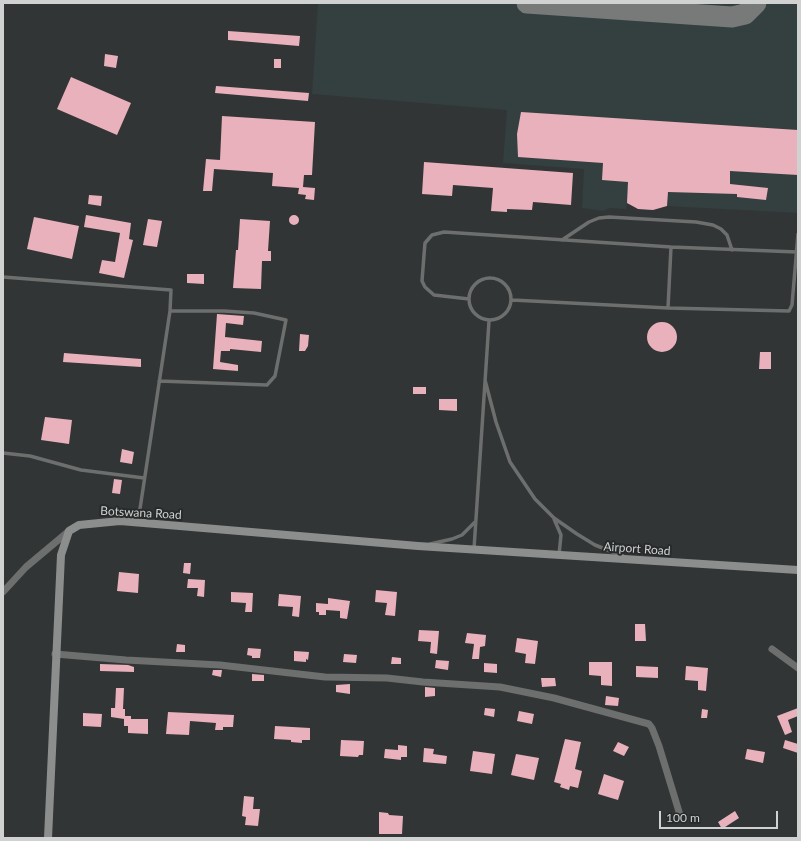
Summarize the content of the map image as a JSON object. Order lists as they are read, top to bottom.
{
  "streets": {
    "street": ["Botswana Road", "Airport Road"]
  },
  "crossings": [
    ["Botswana Road", "Airport Road"]
  ],
  "scale_bar": "100 m"
}
